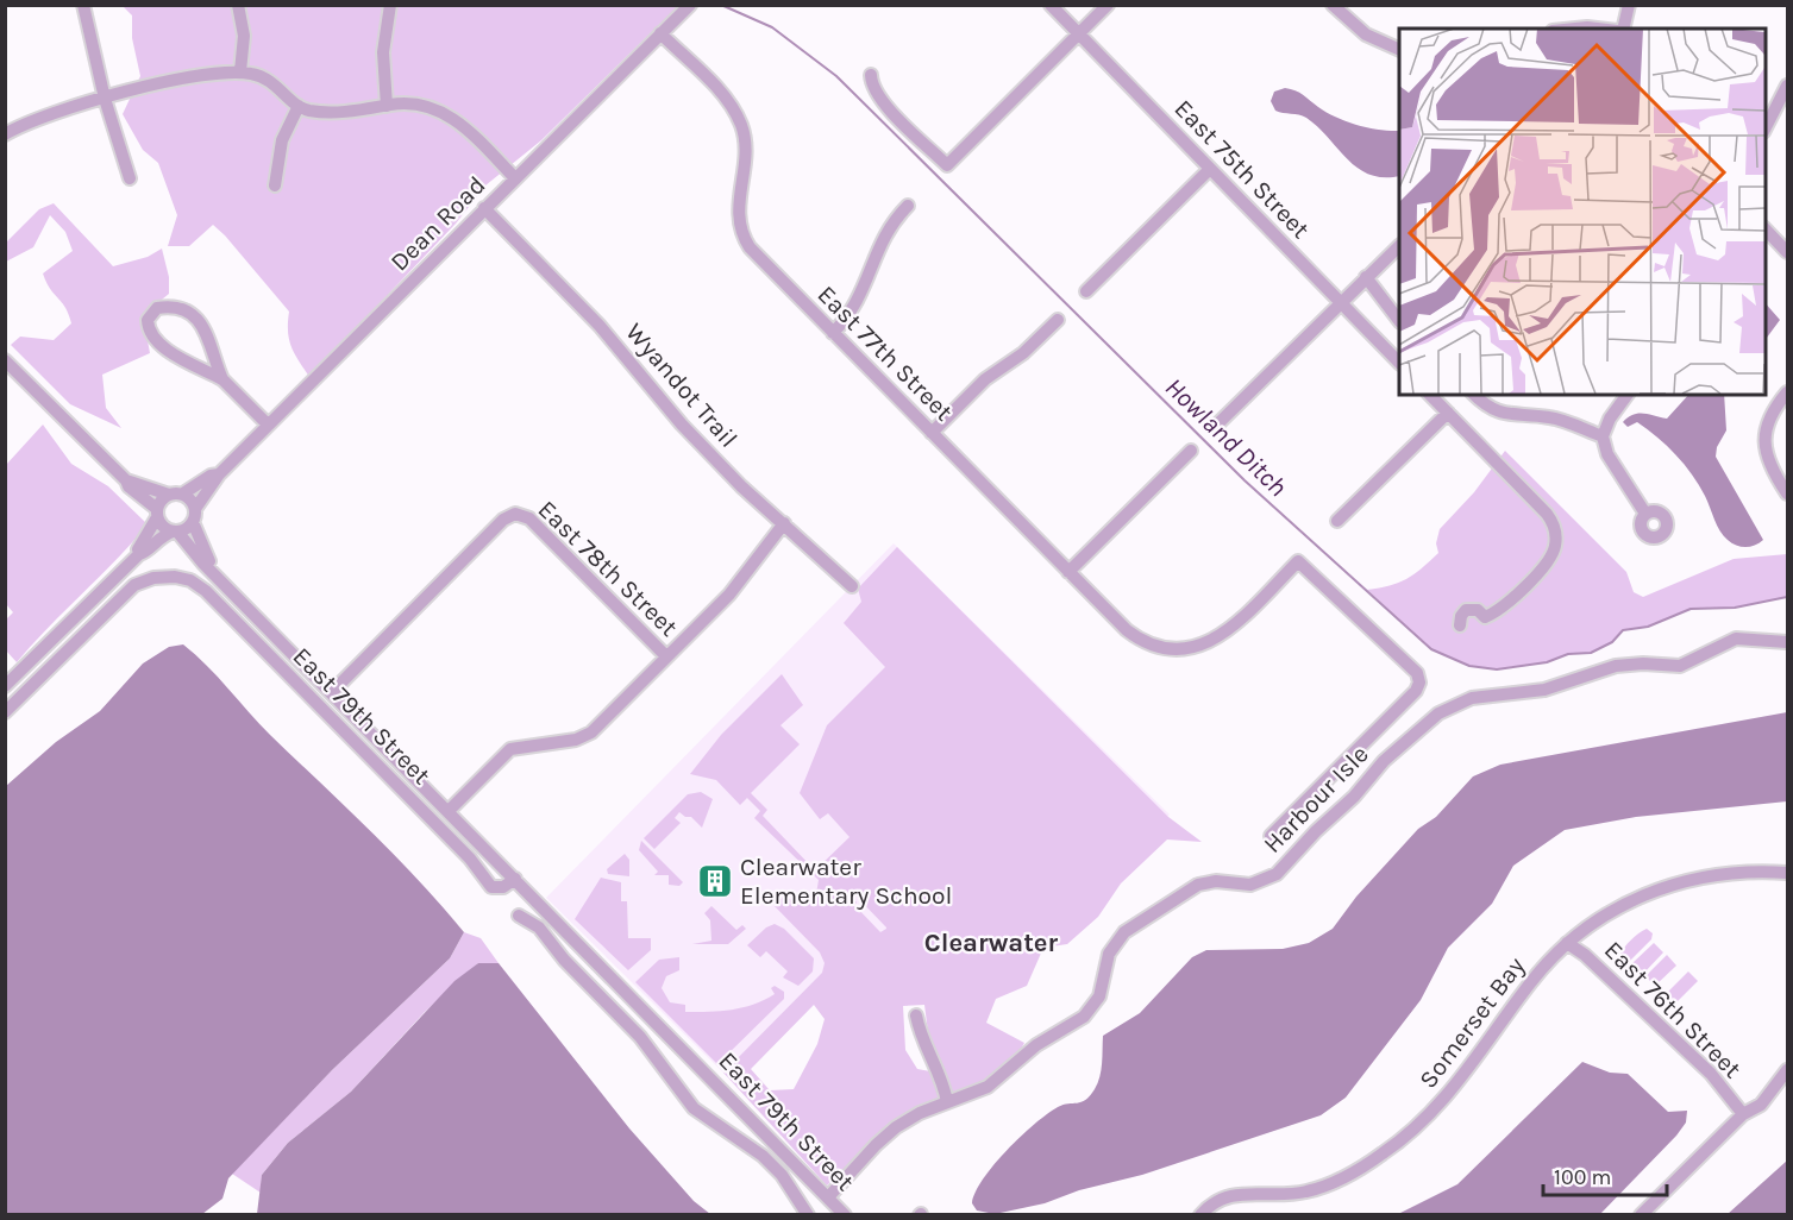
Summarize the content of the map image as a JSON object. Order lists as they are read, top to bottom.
{
  "streets": {
    "street": [
      "East 75th Street",
      "Dean Road",
      "East 77th Street",
      "Wyandot Trail",
      "East 78th Street",
      "East 79th Street",
      "Harbour Isle",
      "East 76th Street",
      "Somerset Bay"
    ]
  },
  "crossings": [
    ["Dean Road", "East 77th Street"],
    ["Dean Road", "Wyandot Trail"],
    ["Dean Road", "East 79th Street"],
    ["East 78th Street", "East 79th Street"],
    ["East 79th Street", "Harbour Isle"],
    ["East 76th Street", "Somerset Bay"]
  ],
  "districts": ["Clearwater"],
  "water": ["Howland Ditch"],
  "places": {
    "building": ["Clearwater Elementary School"]
  },
  "scale_bar": "100 m"
}
